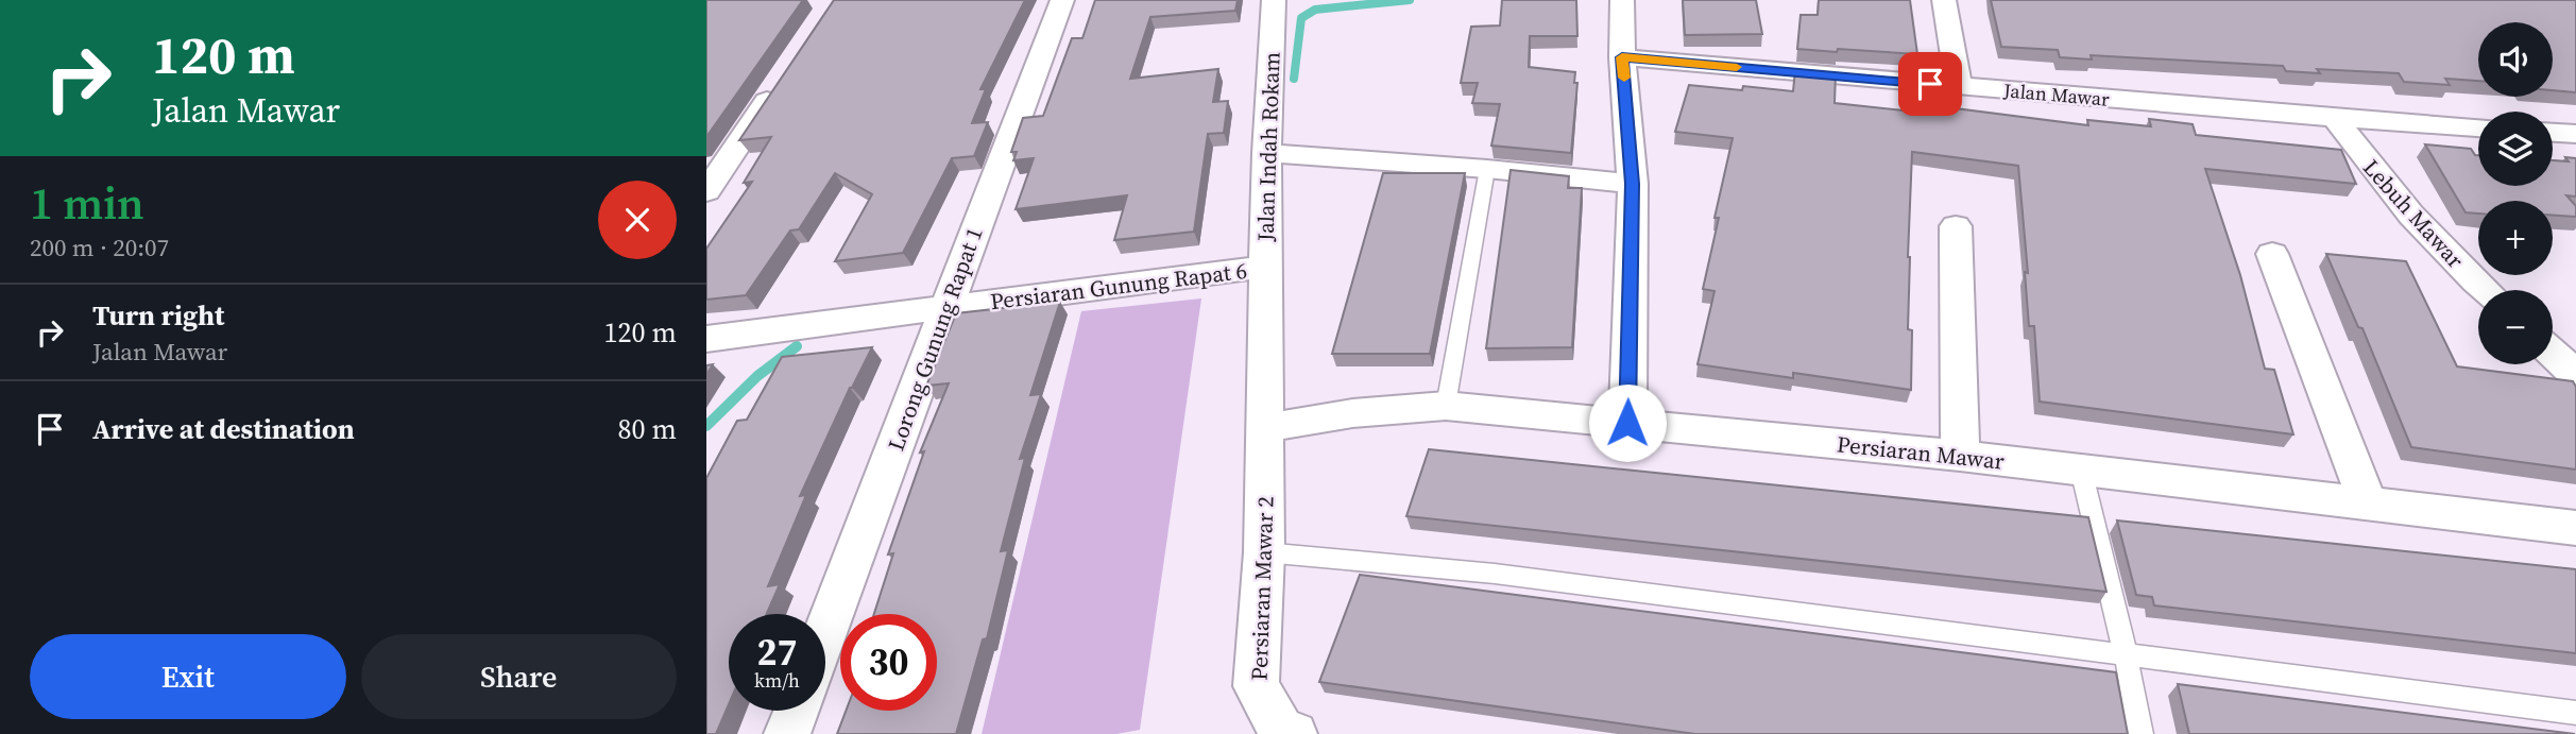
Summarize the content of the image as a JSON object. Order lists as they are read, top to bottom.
{
  "streets": {
    "street": [
      "Jalan Mawar",
      "Jalan Indah Rokam",
      "Lebuh Mawar",
      "Persiaran Gunung Rapat 6",
      "Lorong Gunung Rapat 1",
      "Persiaran Mawar",
      "Persiaran Mawar 2"
    ]
  },
  "crossings": [
    ["Jalan Mawar", "Lebuh Mawar"],
    ["Jalan Indah Rokam", "Persiaran Gunung Rapat 6"],
    ["Jalan Indah Rokam", "Persiaran Mawar"],
    ["Jalan Indah Rokam", "Persiaran Mawar 2"],
    ["Persiaran Gunung Rapat 6", "Lorong Gunung Rapat 1"],
    ["Persiaran Mawar", "Persiaran Mawar 2"]
  ],
  "page": {
    "turn": ["120 m", "Jalan Mawar"],
    "map_buttons": ["+", "−"],
    "heading": ["1 min", "200 m · 20:07"],
    "list": [
      {
        "name": "Turn right",
        "note": "Jalan Mawar",
        "value": "120 m"
      },
      {
        "name": "Arrive at destination",
        "value": "80 m"
      }
    ],
    "speed": "27 km/h",
    "limit": "30",
    "buttons": ["Exit", "Share"]
  }
}
